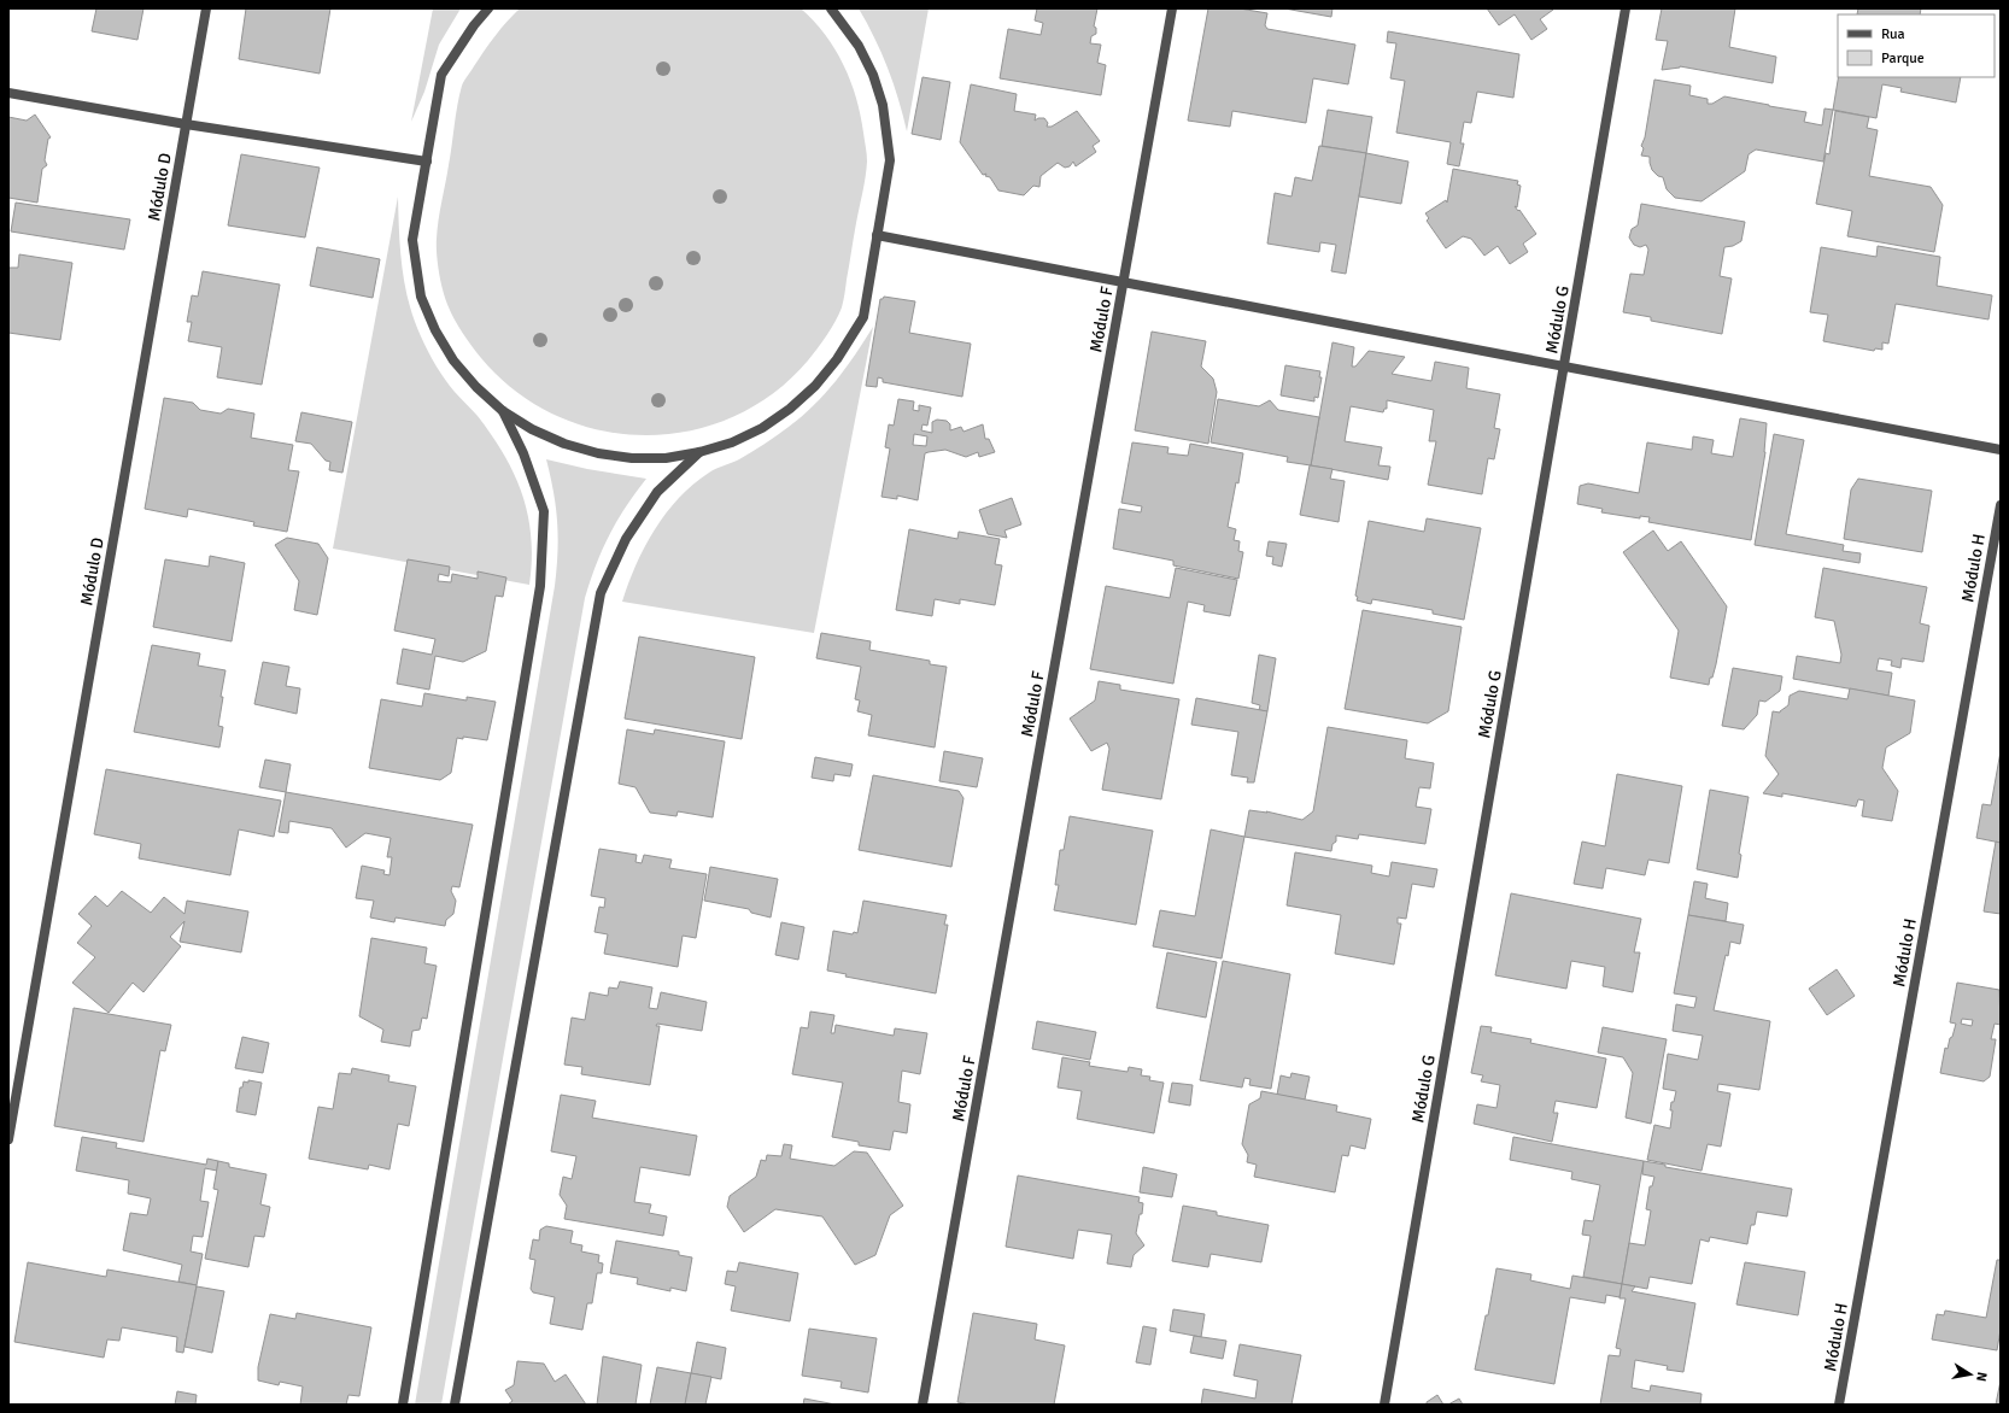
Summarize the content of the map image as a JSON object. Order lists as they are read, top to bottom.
{
  "streets": {
    "street": [
      "Módulo D",
      "Módulo F",
      "Módulo G",
      "Módulo H"
    ]
  },
  "legend": ["Rua", "Parque"],
  "north": "right"
}
